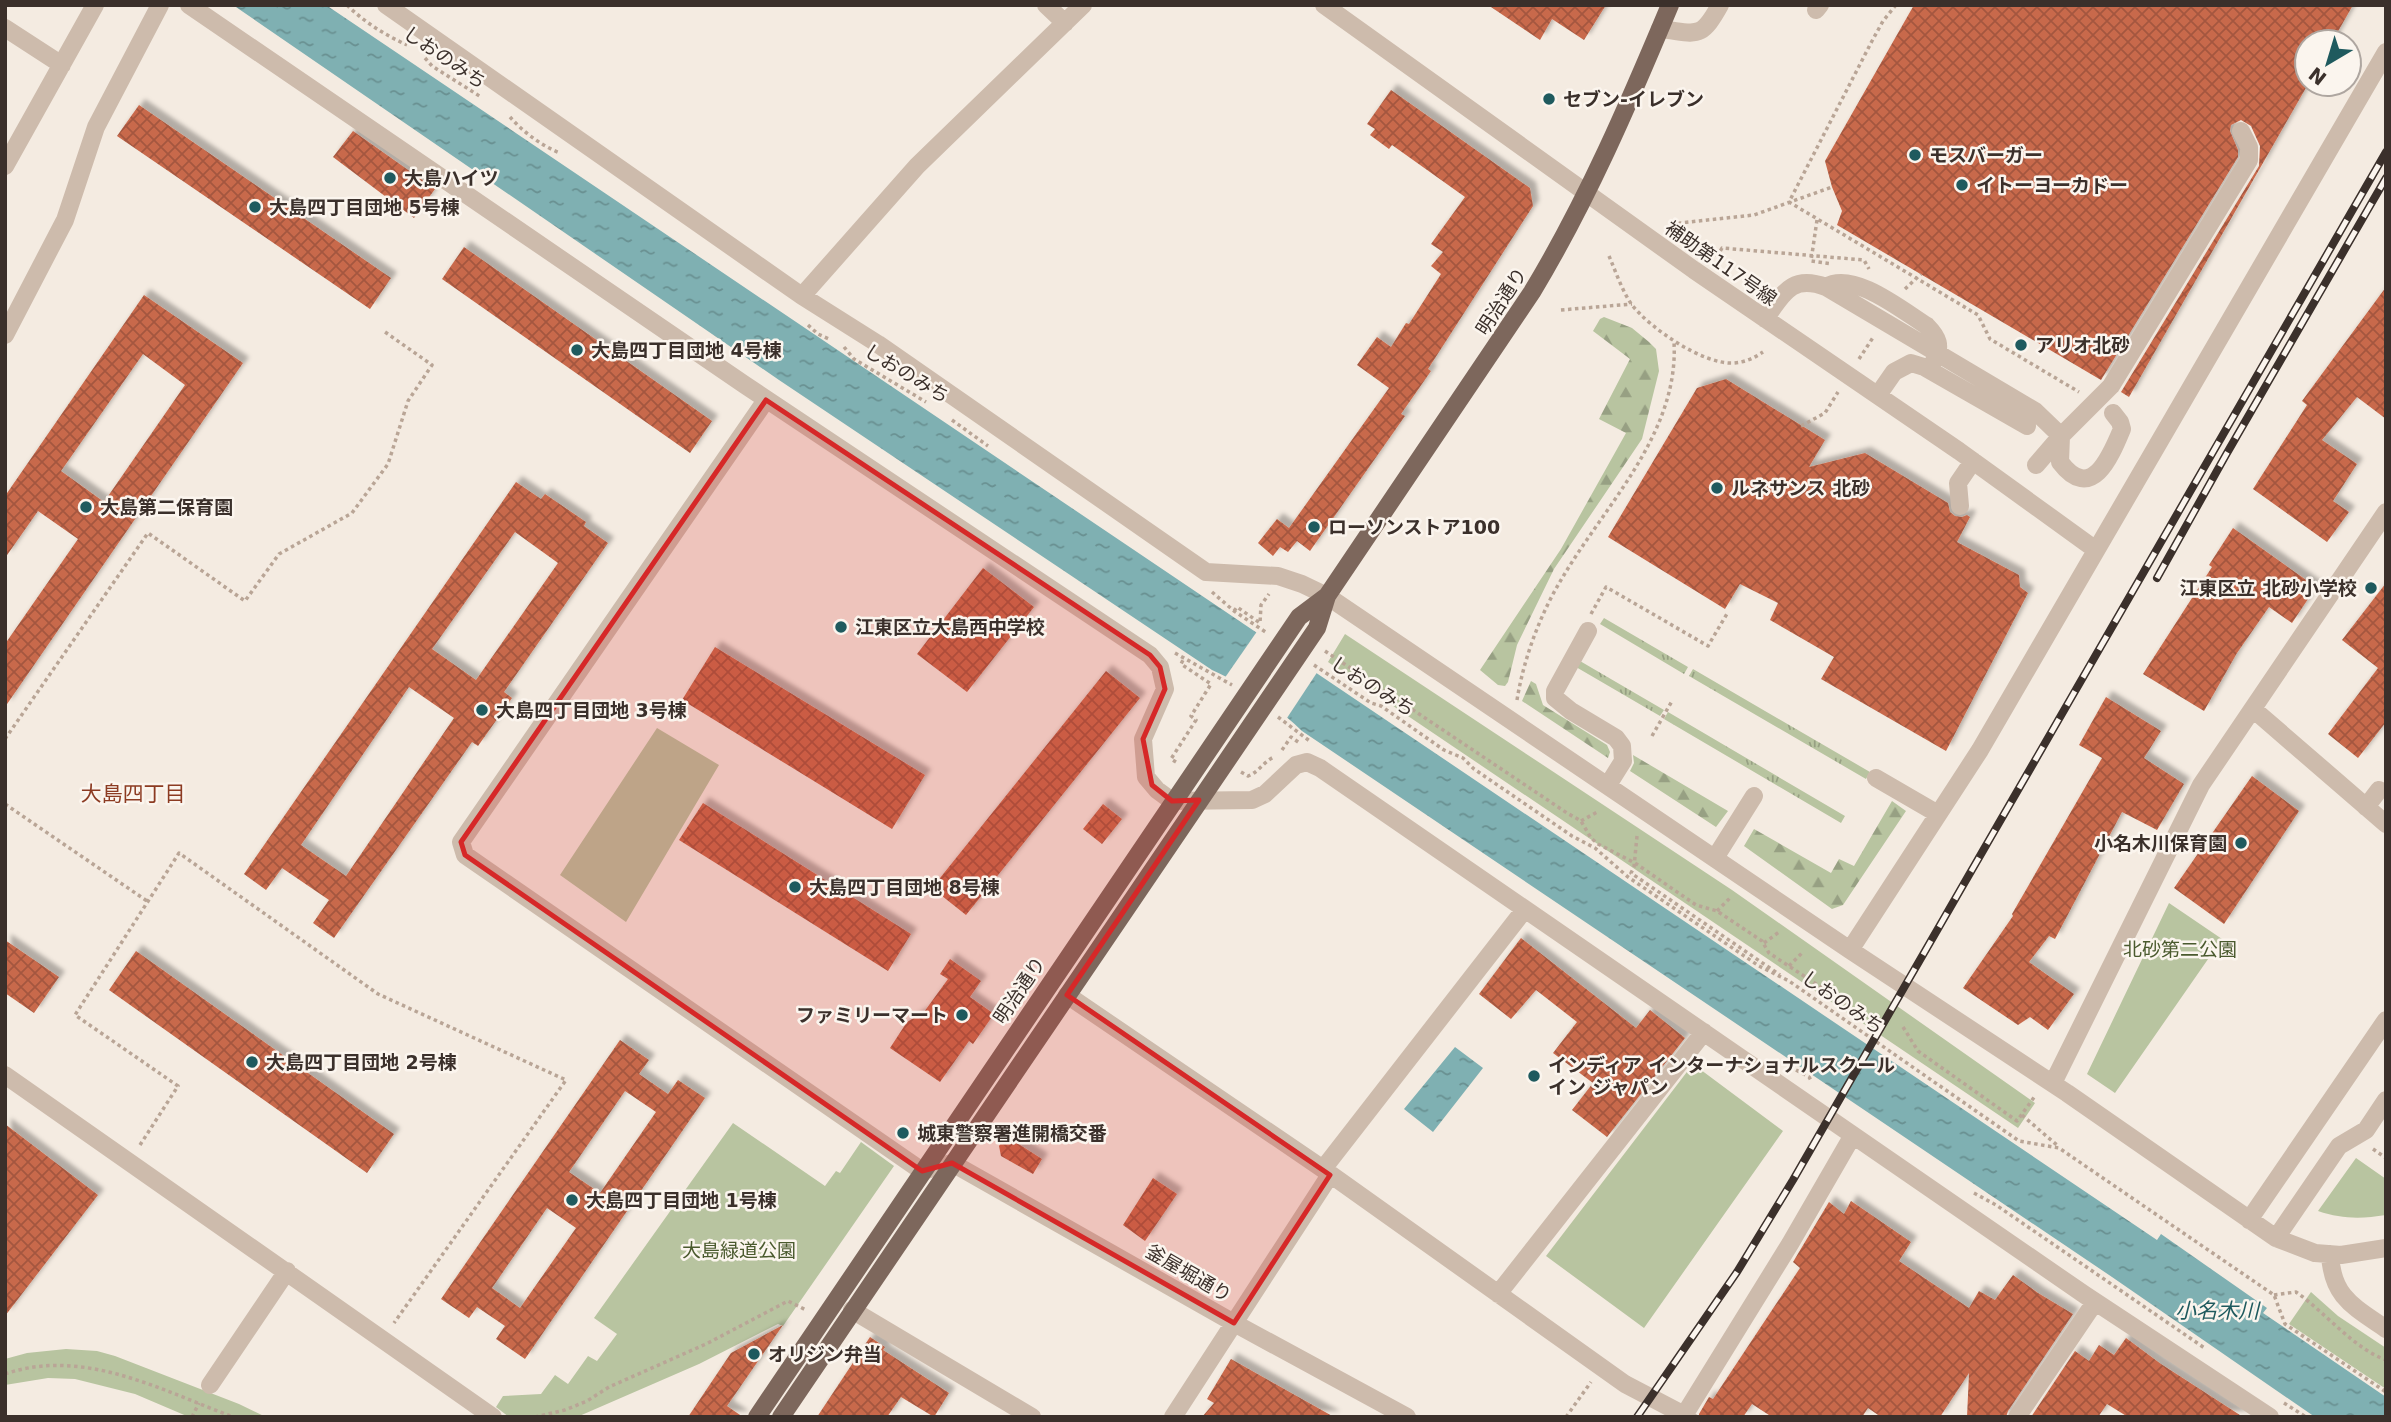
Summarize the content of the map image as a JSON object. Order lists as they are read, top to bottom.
{
  "streets": {
    "main road": ["明治通り"],
    "street": ["補助第117号線", "釜屋堀通り"],
    "path": ["しおのみち"]
  },
  "crossings": [
    ["補助第117号線", "明治通り"],
    ["明治通り", "釜屋堀通り"]
  ],
  "districts": ["大島四丁目"],
  "water": ["小名木川"],
  "parks": ["北砂第二公園", "大島緑道公園"],
  "places": [
    "セブン-イレブン",
    "モスバーガー",
    "大島ハイツ",
    "イトーヨーカドー",
    "大島四丁目団地 5号棟",
    "アリオ北砂",
    "大島四丁目団地 4号棟",
    "ルネサンス 北砂",
    "大島第二保育園",
    "ローソンストア100",
    "江東区立 北砂小学校",
    "江東区立大島西中学校",
    "大島四丁目団地 3号棟",
    "小名木川保育園",
    "大島四丁目団地 8号棟",
    "ファミリーマート",
    "大島四丁目団地 2号棟",
    "インディア インターナショナルスクール イン ジャパン",
    "城東警察署進開橋交番",
    "大島四丁目団地 1号棟",
    "オリジン弁当"
  ],
  "north": "bottom left"
}
